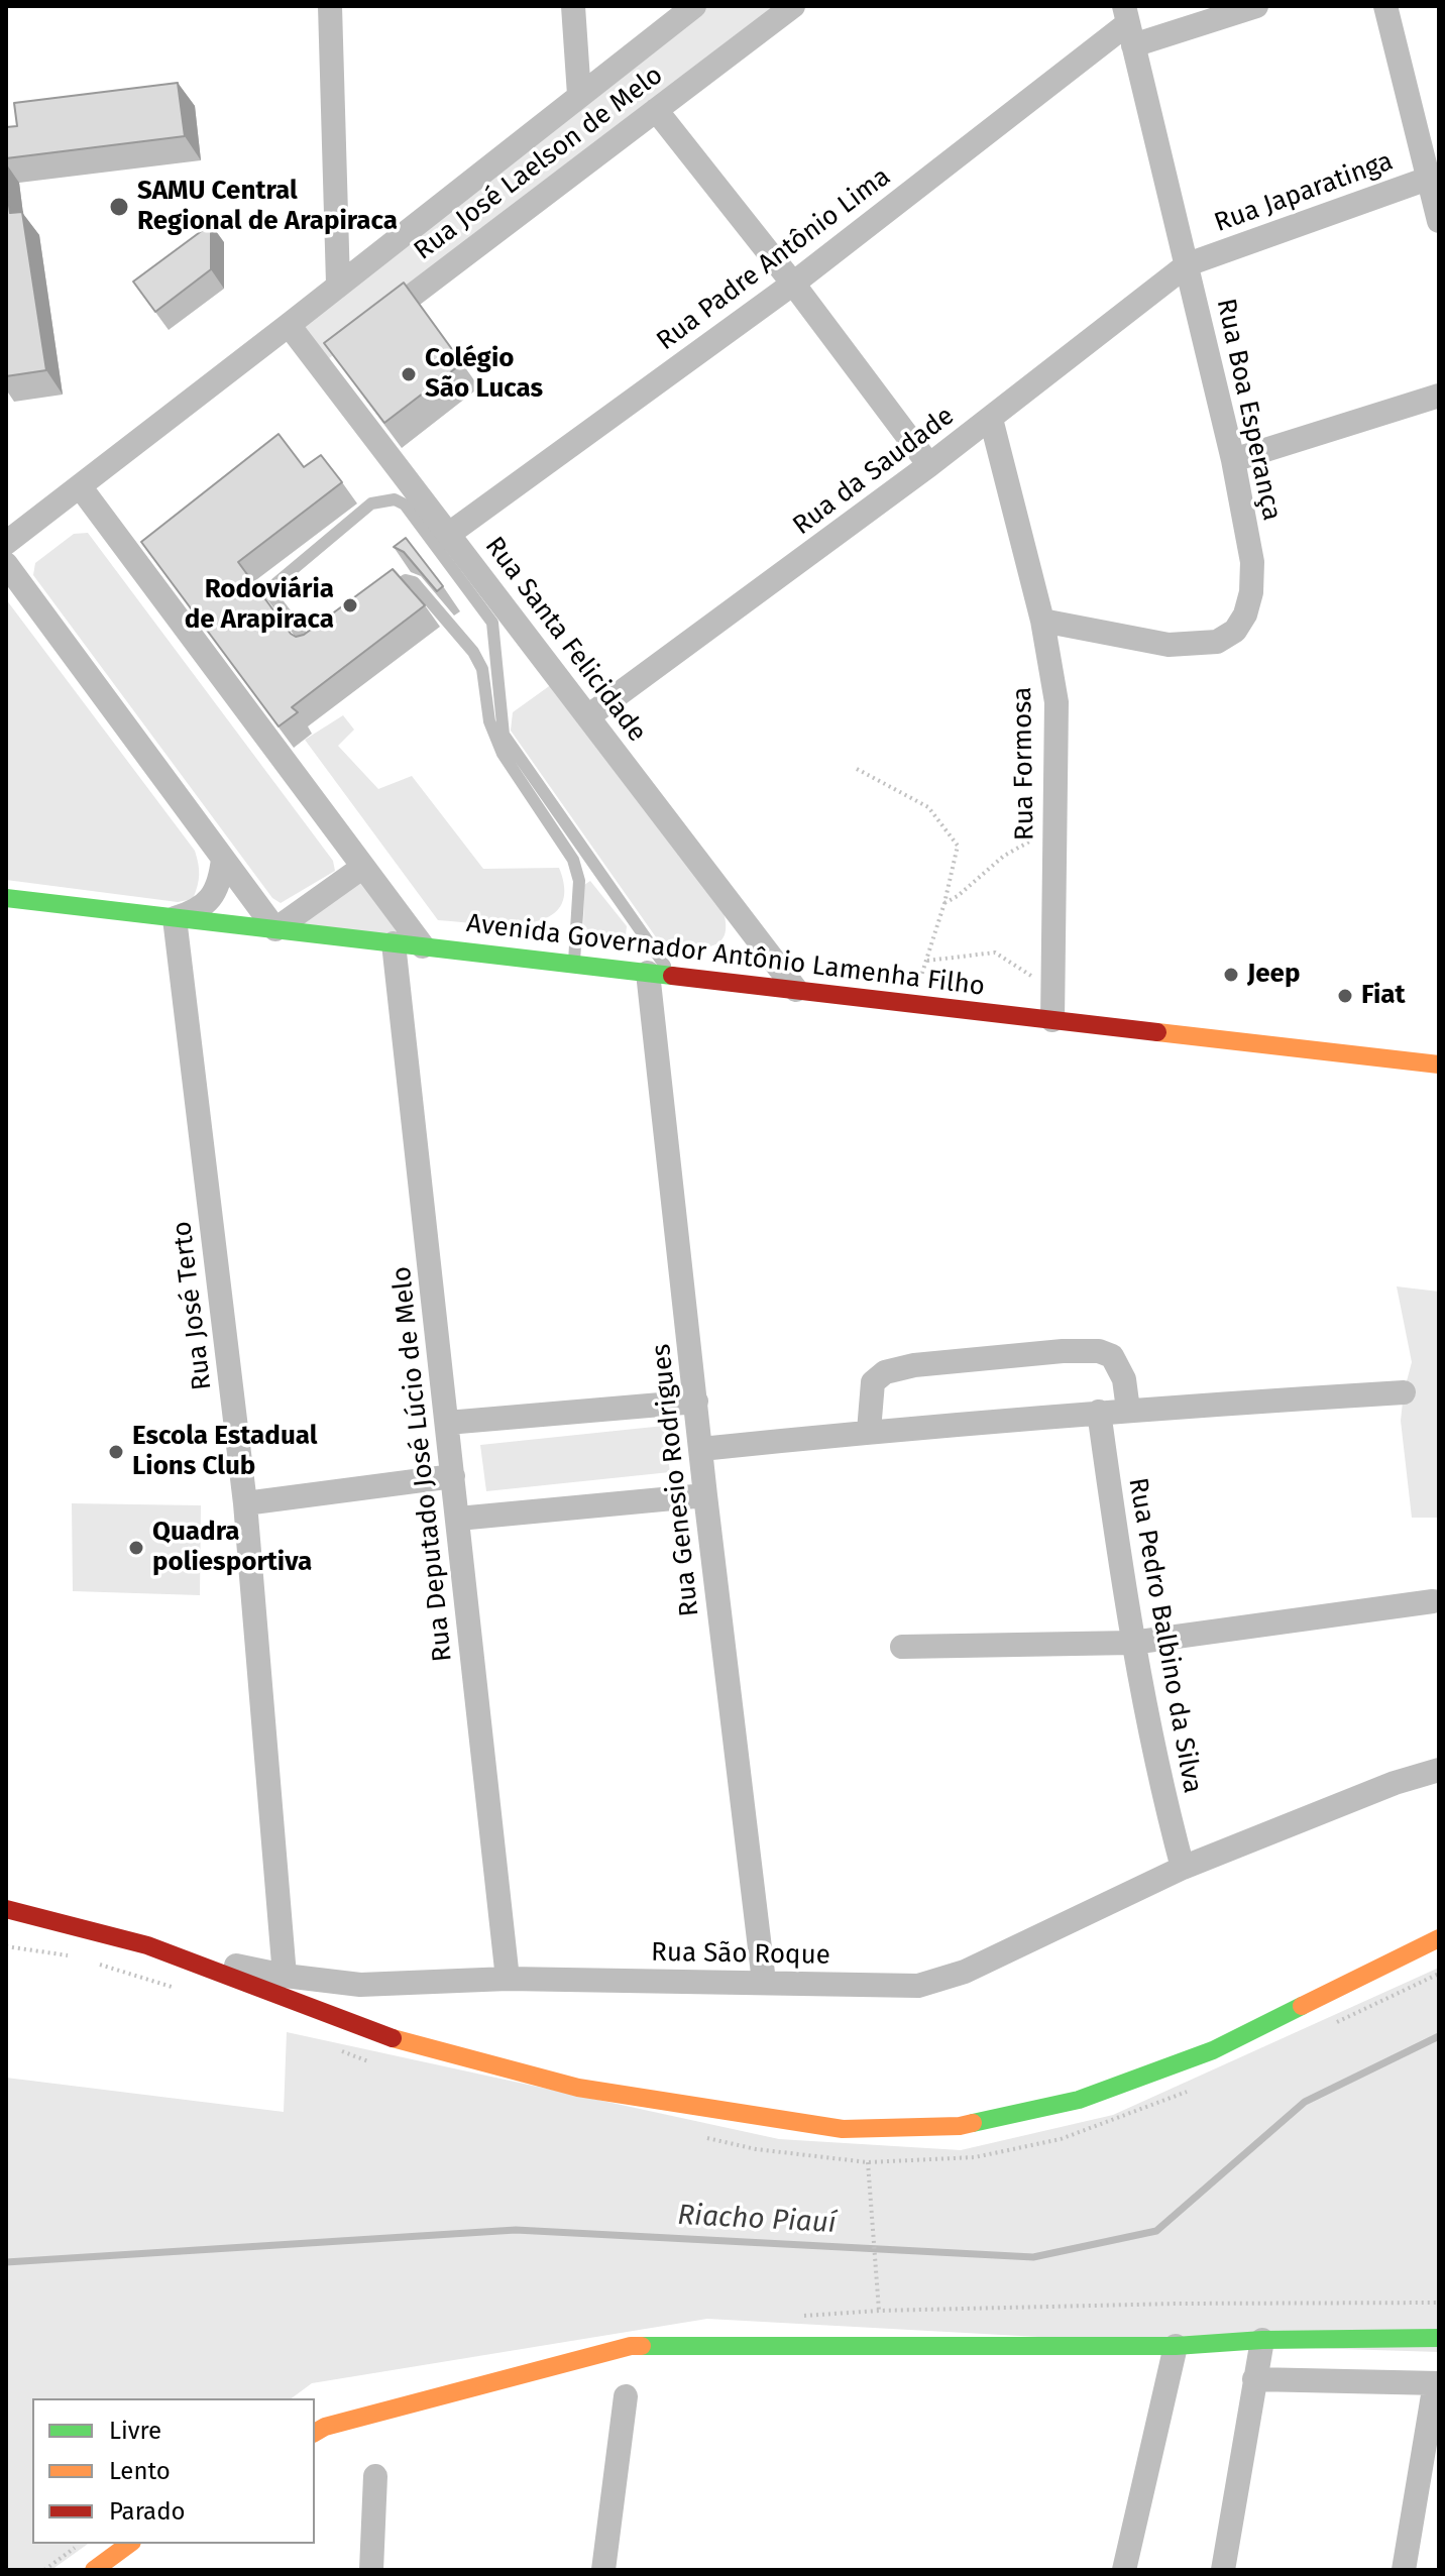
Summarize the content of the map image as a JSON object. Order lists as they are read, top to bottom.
{
  "streets": {
    "main road": ["Avenida Governador Antônio Lamenha Filho", "Rua São Roque"],
    "street": [
      "Rua José Laelson de Melo",
      "Rua Japaratinga",
      "Rua Padre Antônio Lima",
      "Rua Boa Esperança",
      "Rua da Saudade",
      "Rua Santa Felicidade",
      "Rua Formosa",
      "Rua José Terto",
      "Rua Deputado José Lúcio de Melo",
      "Rua Genesio Rodrigues",
      "Rua Pedro Balbino da Silva"
    ]
  },
  "crossings": [
    ["Rua Japaratinga", "Rua Boa Esperança"],
    ["Rua Japaratinga", "Rua da Saudade"],
    ["Rua Padre Antônio Lima", "Rua Boa Esperança"],
    ["Rua Padre Antônio Lima", "Rua Santa Felicidade"],
    ["Rua Boa Esperança", "Rua da Saudade"],
    ["Rua Boa Esperança", "Rua Formosa"],
    ["Rua da Saudade", "Rua Santa Felicidade"],
    ["Rua da Saudade", "Rua Formosa"],
    ["Rua Santa Felicidade", "Avenida Governador Antônio Lamenha Filho"],
    ["Rua Formosa", "Avenida Governador Antônio Lamenha Filho"],
    ["Avenida Governador Antônio Lamenha Filho", "Rua José Terto"],
    ["Avenida Governador Antônio Lamenha Filho", "Rua Deputado José Lúcio de Melo"],
    ["Avenida Governador Antônio Lamenha Filho", "Rua Genesio Rodrigues"],
    ["Rua José Terto", "Rua São Roque"],
    ["Rua Deputado José Lúcio de Melo", "Rua São Roque"],
    ["Rua Genesio Rodrigues", "Rua São Roque"],
    ["Rua Pedro Balbino da Silva", "Rua São Roque"]
  ],
  "water": ["Riacho Piauí"],
  "places": [
    "SAMU Central Regional de Arapiraca",
    "Colégio São Lucas",
    "Rodoviária de Arapiraca",
    "Jeep",
    "Fiat",
    "Escola Estadual Lions Club",
    "Quadra poliesportiva"
  ],
  "legend": ["Livre", "Lento", "Parado"]
}
